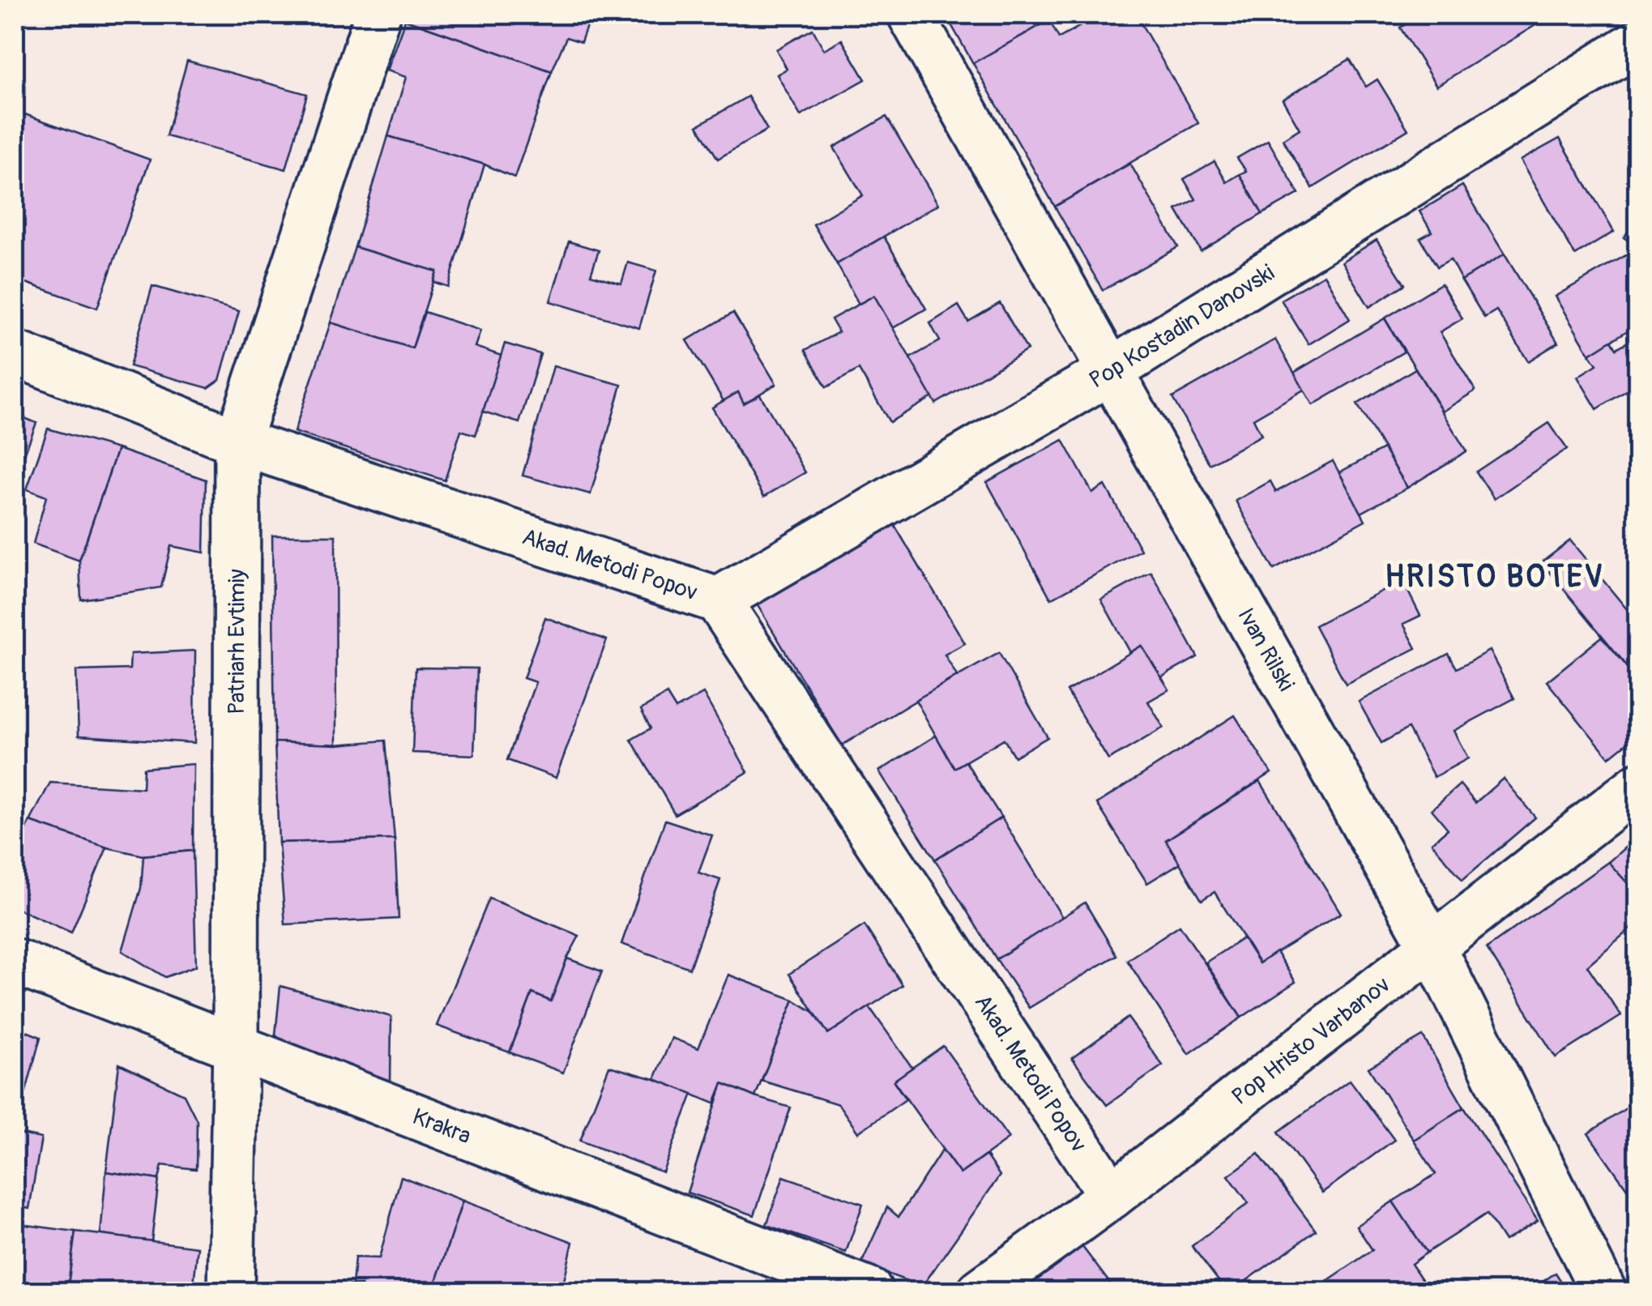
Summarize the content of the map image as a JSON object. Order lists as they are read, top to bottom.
{
  "streets": {
    "street": [
      "Pop Kostadin Danovski",
      "Akad. Metodi Popov",
      "Patriarh Evtimiy",
      "Ivan Rilski",
      "Pop Hristo Varbanov",
      "Krakra"
    ]
  },
  "crossings": [
    ["Pop Kostadin Danovski", "Akad. Metodi Popov"],
    ["Pop Kostadin Danovski", "Ivan Rilski"],
    ["Akad. Metodi Popov", "Patriarh Evtimiy"],
    ["Akad. Metodi Popov", "Pop Hristo Varbanov"],
    ["Patriarh Evtimiy", "Krakra"],
    ["Ivan Rilski", "Pop Hristo Varbanov"]
  ],
  "districts": ["HRISTO BOTEV"]
}
